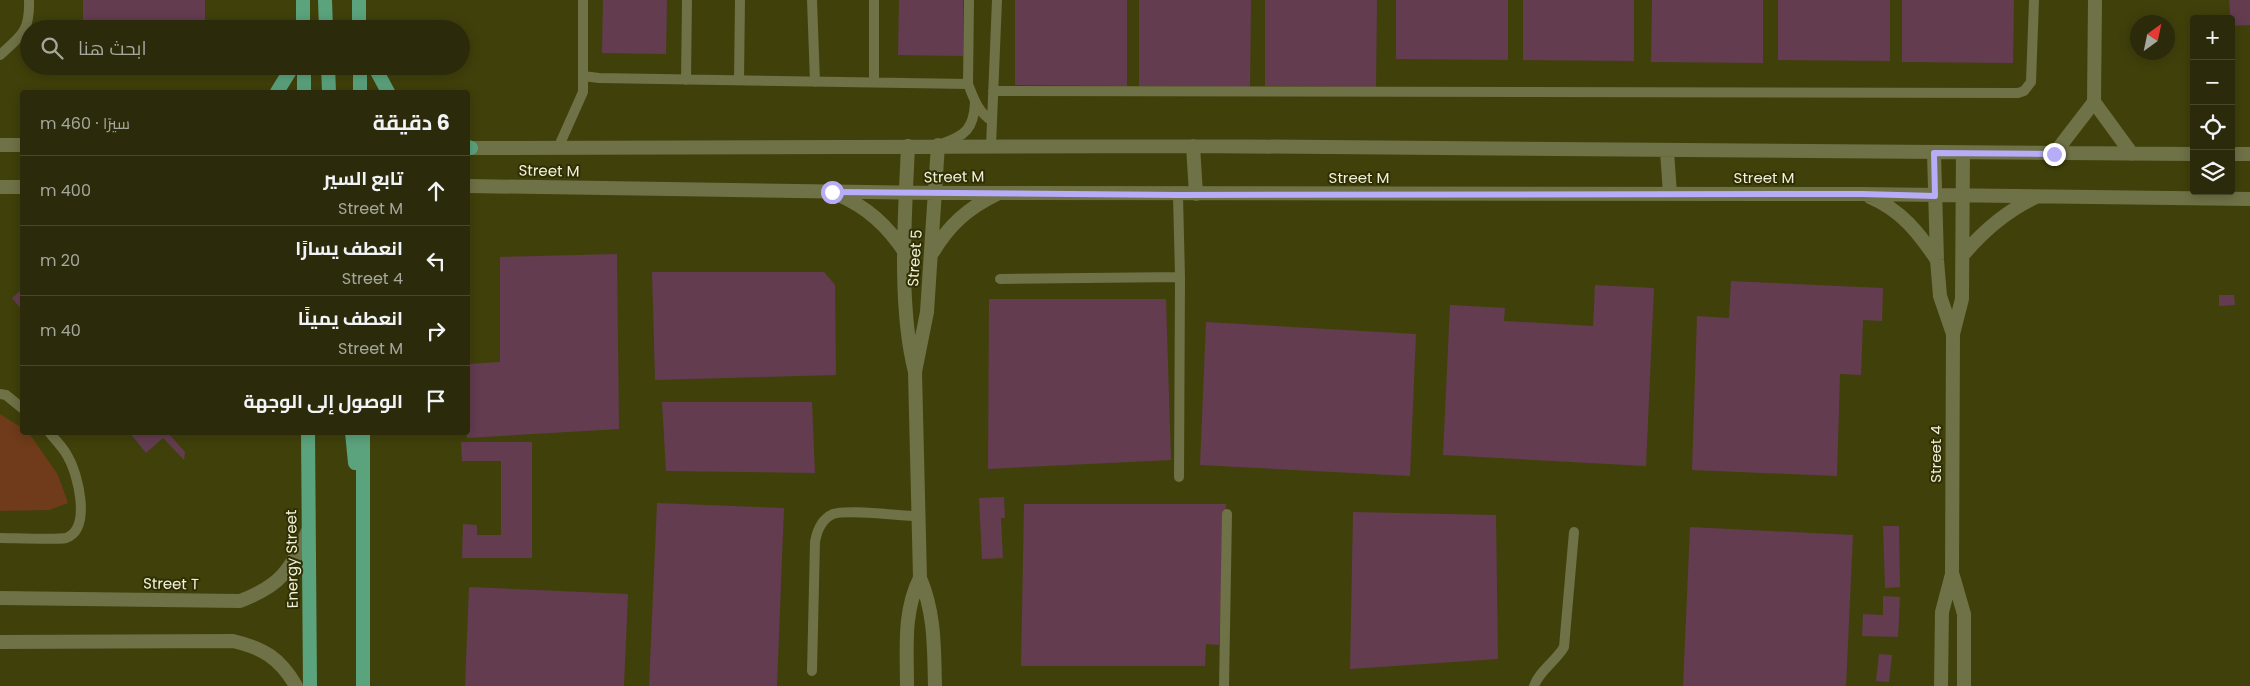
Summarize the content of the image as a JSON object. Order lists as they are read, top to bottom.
{
  "streets": {
    "main road": ["Energy Street"],
    "street": [
      "Street M",
      "Street 5",
      "Street 4",
      "Street T"
    ]
  },
  "crossings": [
    ["Street M", "Street 5"],
    ["Street M", "Street 4"],
    ["Energy Street", "Street T"]
  ],
  "north": "top right",
  "page": {
    "map_buttons": ["+", "−"],
    "search": "ابحث هنا",
    "heading": ["6 دقيقة", "سيرًا · 460 m"],
    "list": [
      ["تابع السير", "Street M", "400 m"],
      ["انعطف يسارًا", "Street 4", "20 m"],
      ["انعطف يمينًا", "Street M", "40 m"],
      "الوصول إلى الوجهة"
    ]
  }
}
